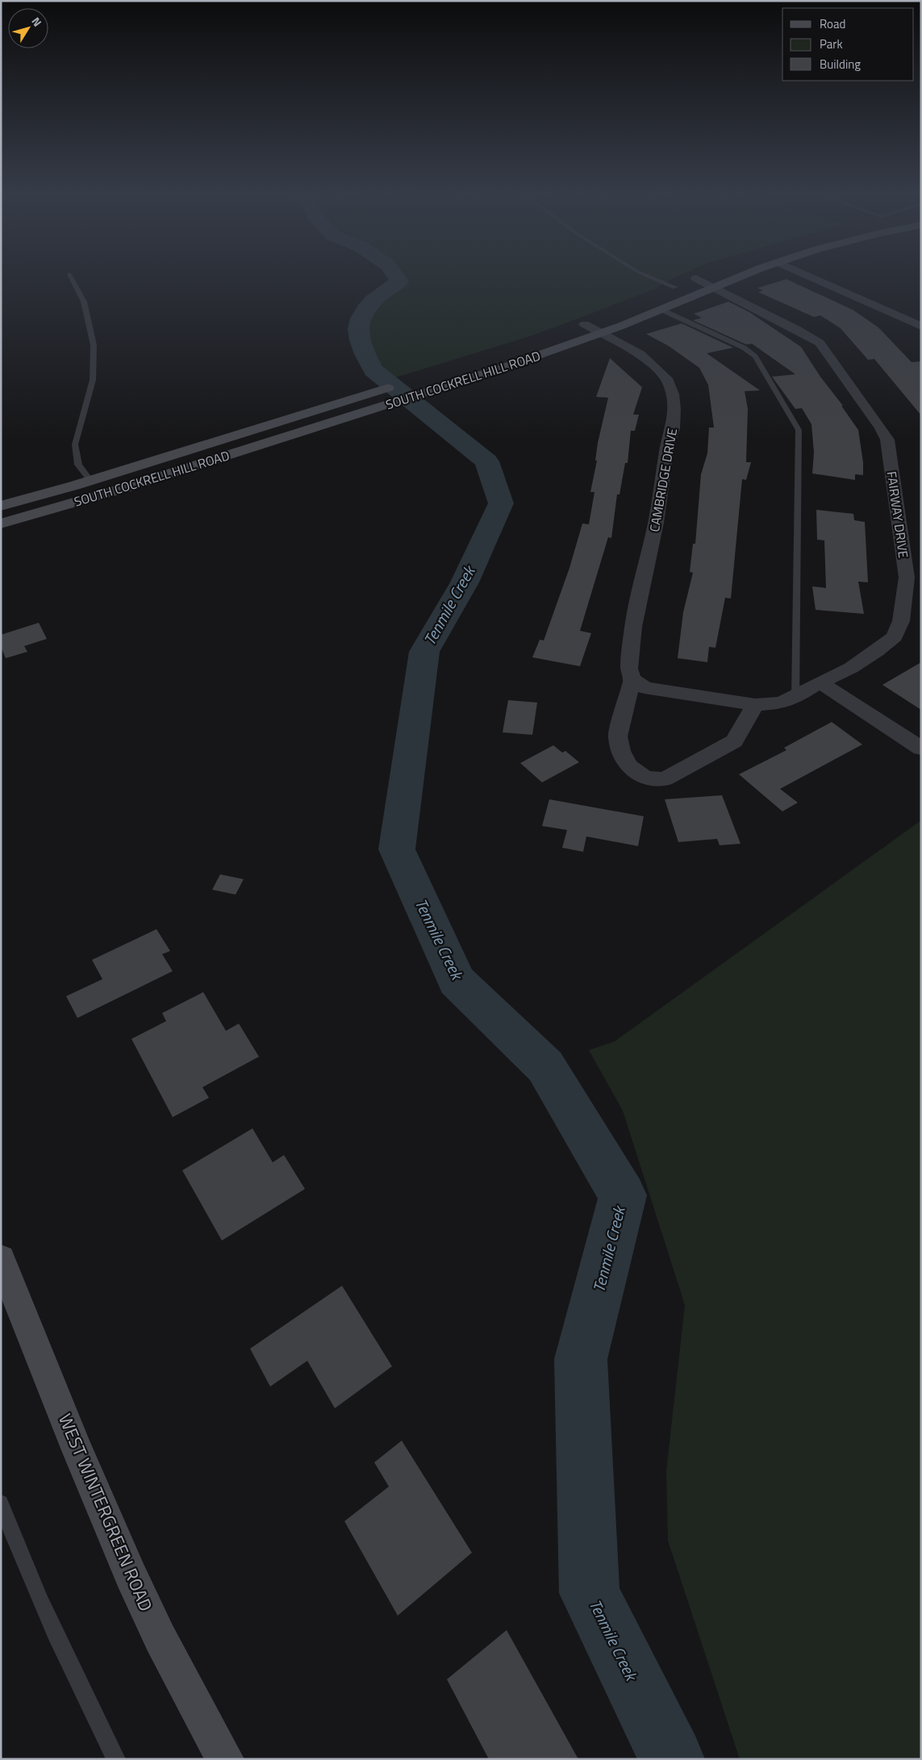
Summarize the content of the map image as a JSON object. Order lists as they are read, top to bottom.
{
  "streets": {
    "main road": ["SOUTH COCKRELL HILL ROAD", "WEST WINTERGREEN ROAD"],
    "street": ["CAMBRIDGE DRIVE", "FAIRWAY DRIVE"]
  },
  "crossings": [
    ["SOUTH COCKRELL HILL ROAD", "CAMBRIDGE DRIVE"],
    ["SOUTH COCKRELL HILL ROAD", "FAIRWAY DRIVE"]
  ],
  "water": ["Tenmile Creek"],
  "legend": ["Road", "Park", "Building"],
  "north": "top right"
}
